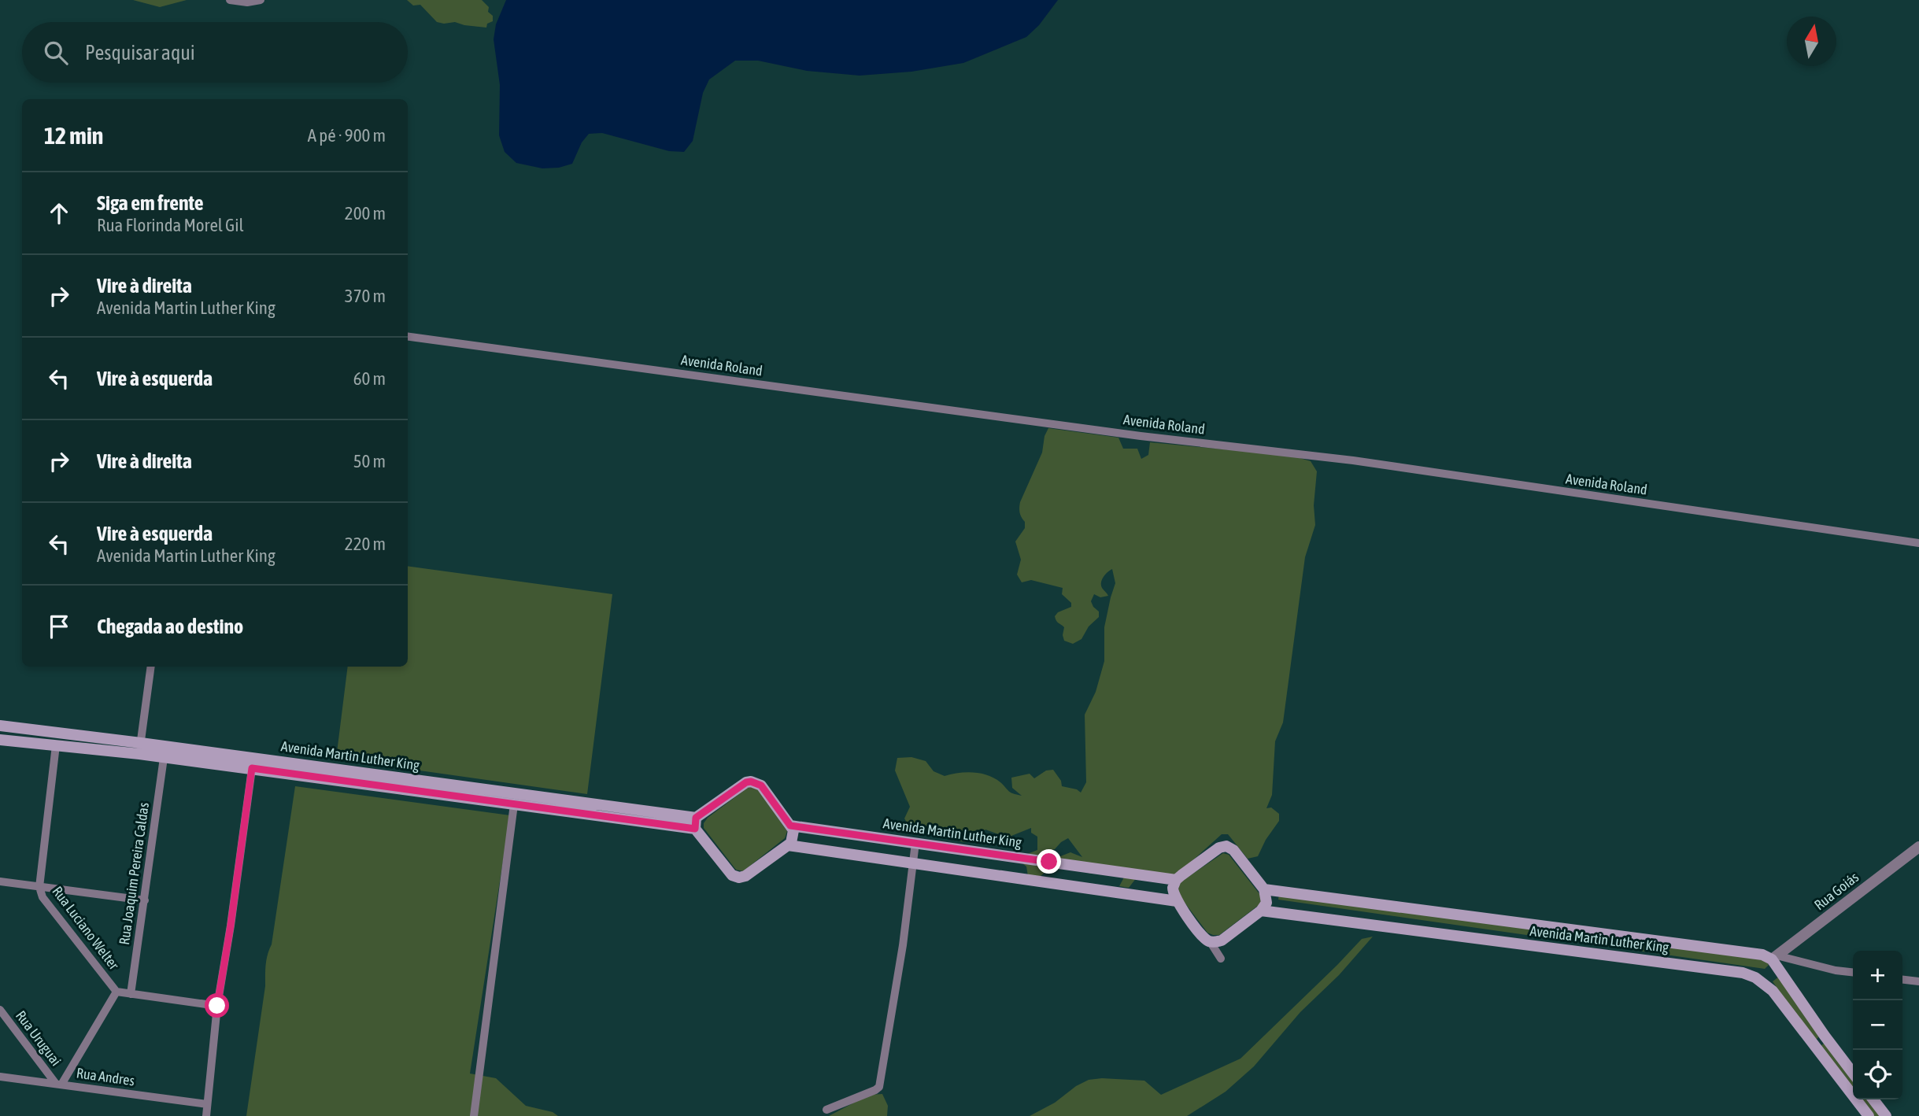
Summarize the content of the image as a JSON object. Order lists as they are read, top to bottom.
{
  "streets": {
    "main road": ["Avenida Martin Luther King"],
    "street": [
      "Avenida Roland",
      "Rua Joaquim Pereira Caldas",
      "Rua Goiás",
      "Rua Luciano Welter",
      "Rua Uruguai",
      "Rua Andres"
    ]
  },
  "crossings": [
    ["Avenida Martin Luther King", "Rua Joaquim Pereira Caldas"],
    ["Avenida Martin Luther King", "Rua Goiás"],
    ["Avenida Martin Luther King", "Rua Luciano Welter"],
    ["Rua Joaquim Pereira Caldas", "Rua Luciano Welter"],
    ["Rua Uruguai", "Rua Andres"]
  ],
  "north": "top",
  "page": {
    "search": "Pesquisar aqui",
    "heading": ["12 min", "A pé · 900 m"],
    "list": [
      ["Siga em frente", "Rua Florinda Morel Gil", "200 m"],
      ["Vire à direita", "Avenida Martin Luther King", "370 m"],
      ["Vire à esquerda", "60 m"],
      ["Vire à direita", "50 m"],
      ["Vire à esquerda", "Avenida Martin Luther King", "220 m"],
      "Chegada ao destino"
    ],
    "map_buttons": ["+", "−"]
  }
}
